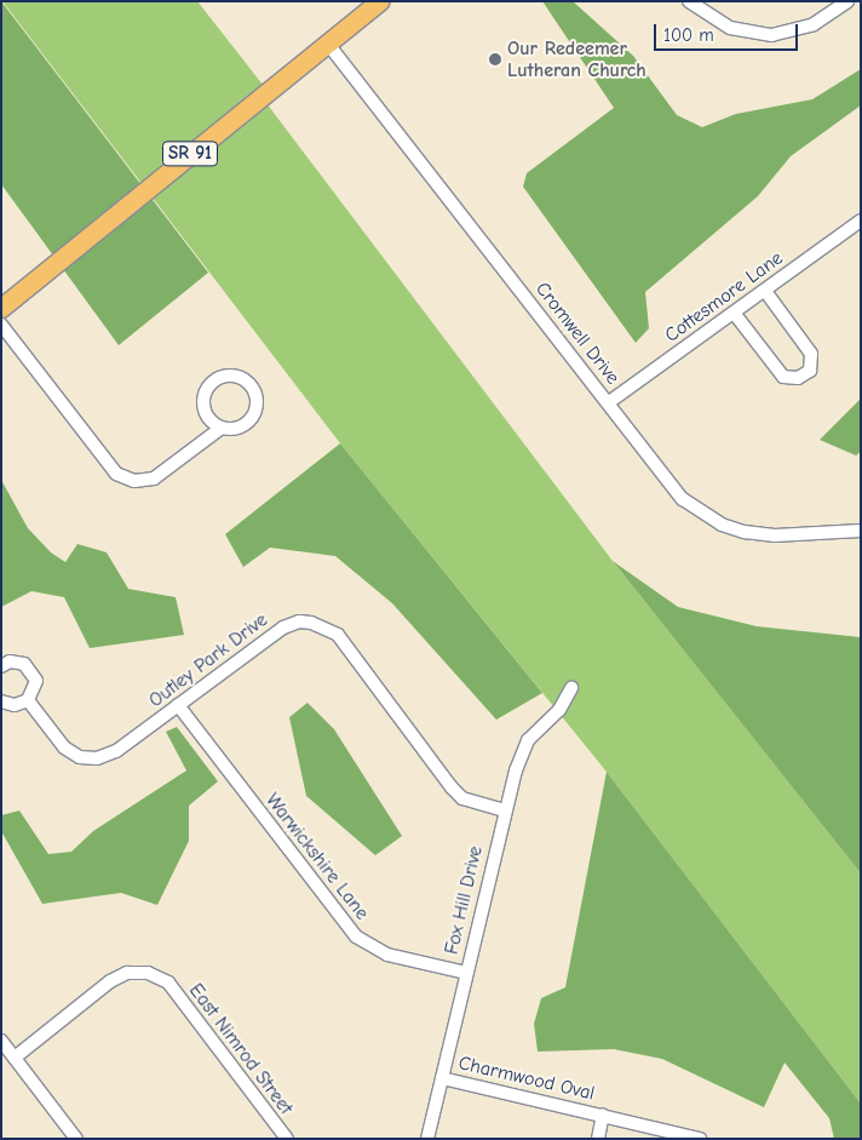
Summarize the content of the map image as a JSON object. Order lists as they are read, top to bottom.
{
  "streets": {
    "main road": ["SR 91"],
    "street": [
      "Cottesmore Lane",
      "Cromwell Drive",
      "Outley Park Drive",
      "Warwickshire Lane",
      "Fox Hill Drive",
      "East Nimrod Street",
      "Charmwood Oval"
    ]
  },
  "crossings": [
    ["SR 91", "Cromwell Drive"],
    ["Cottesmore Lane", "Cromwell Drive"],
    ["Outley Park Drive", "Warwickshire Lane"],
    ["Outley Park Drive", "Fox Hill Drive"],
    ["Warwickshire Lane", "Fox Hill Drive"],
    ["Fox Hill Drive", "Charmwood Oval"]
  ],
  "places": ["Our Redeemer Lutheran Church"],
  "scale_bar": "100 m"
}
